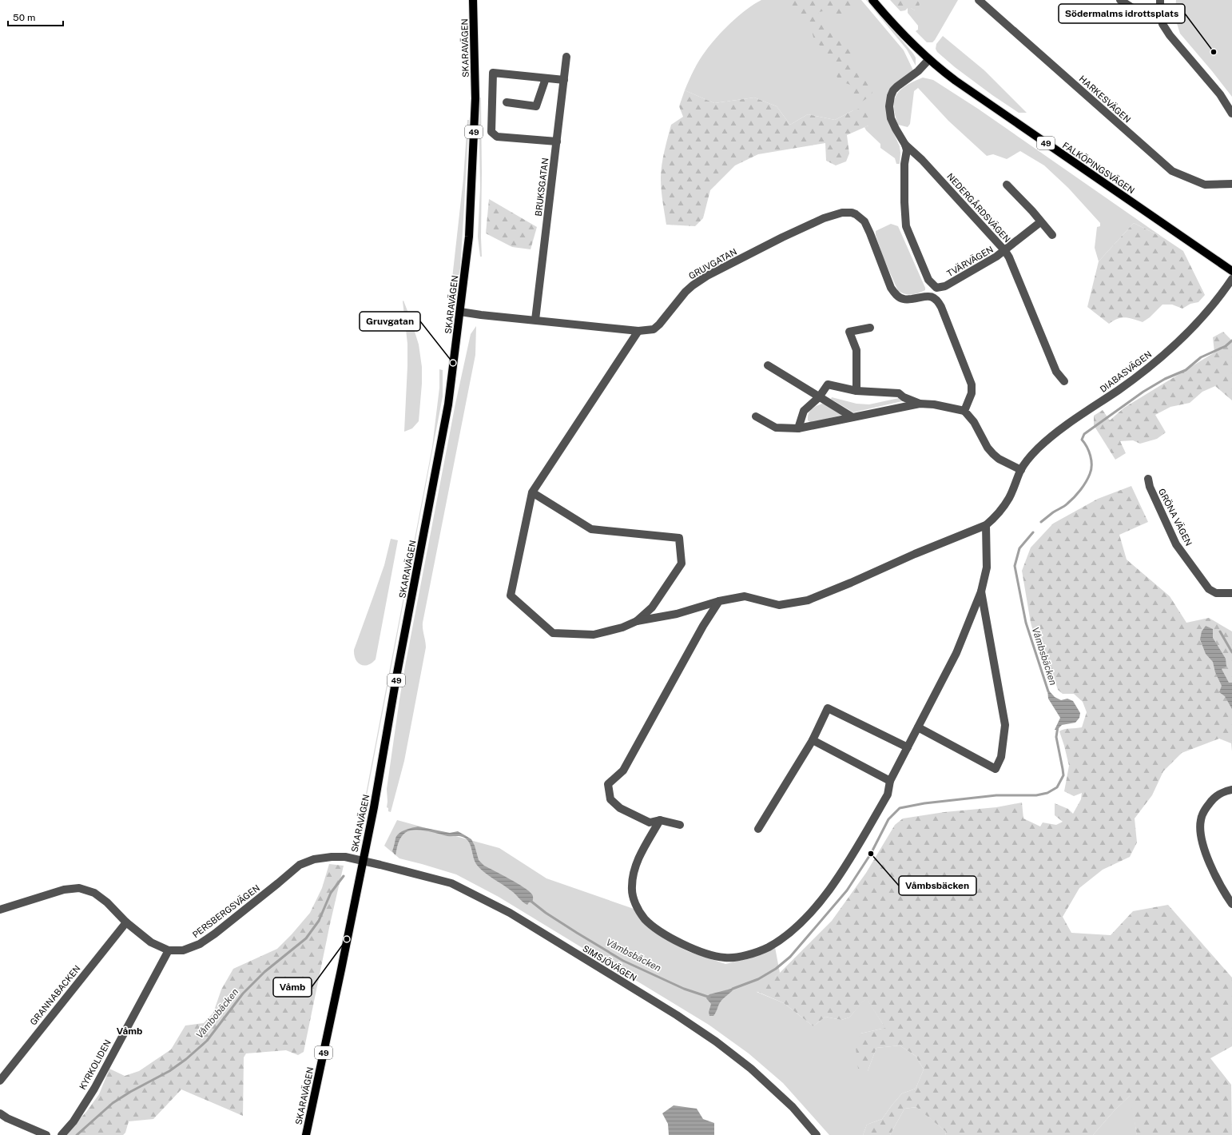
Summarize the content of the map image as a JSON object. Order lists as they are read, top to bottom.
{
  "streets": {
    "main road": ["SKARAVÄGEN", "49", "FALKÖPINGSVÄGEN"],
    "street": [
      "HARKESVÄGEN",
      "BRUKSGATAN",
      "NEDERGÅRDSVÄGEN",
      "TVÄRVÄGEN",
      "GRUVGATAN",
      "DIABASVÄGEN",
      "GRÖNA VÄGEN",
      "PERSBERGSVÄGEN",
      "SIMSJÖVÄGEN",
      "GRANNABACKEN",
      "KYRKOLIDEN"
    ]
  },
  "crossings": [
    ["SKARAVÄGEN", "GRUVGATAN"],
    ["SKARAVÄGEN", "PERSBERGSVÄGEN"],
    ["SKARAVÄGEN", "SIMSJÖVÄGEN"],
    ["BRUKSGATAN", "GRUVGATAN"],
    ["NEDERGÅRDSVÄGEN", "TVÄRVÄGEN"],
    ["PERSBERGSVÄGEN", "SIMSJÖVÄGEN"],
    ["PERSBERGSVÄGEN", "GRANNABACKEN"],
    ["PERSBERGSVÄGEN", "KYRKOLIDEN"]
  ],
  "districts": ["Våmb"],
  "water": ["Våmbsbäcken", "Våmbobäcken"],
  "places": [
    "Södermalms idrottsplats",
    "Gruvgatan",
    "Våmbsbäcken",
    "Våmb"
  ],
  "scale_bar": "50 m"
}
